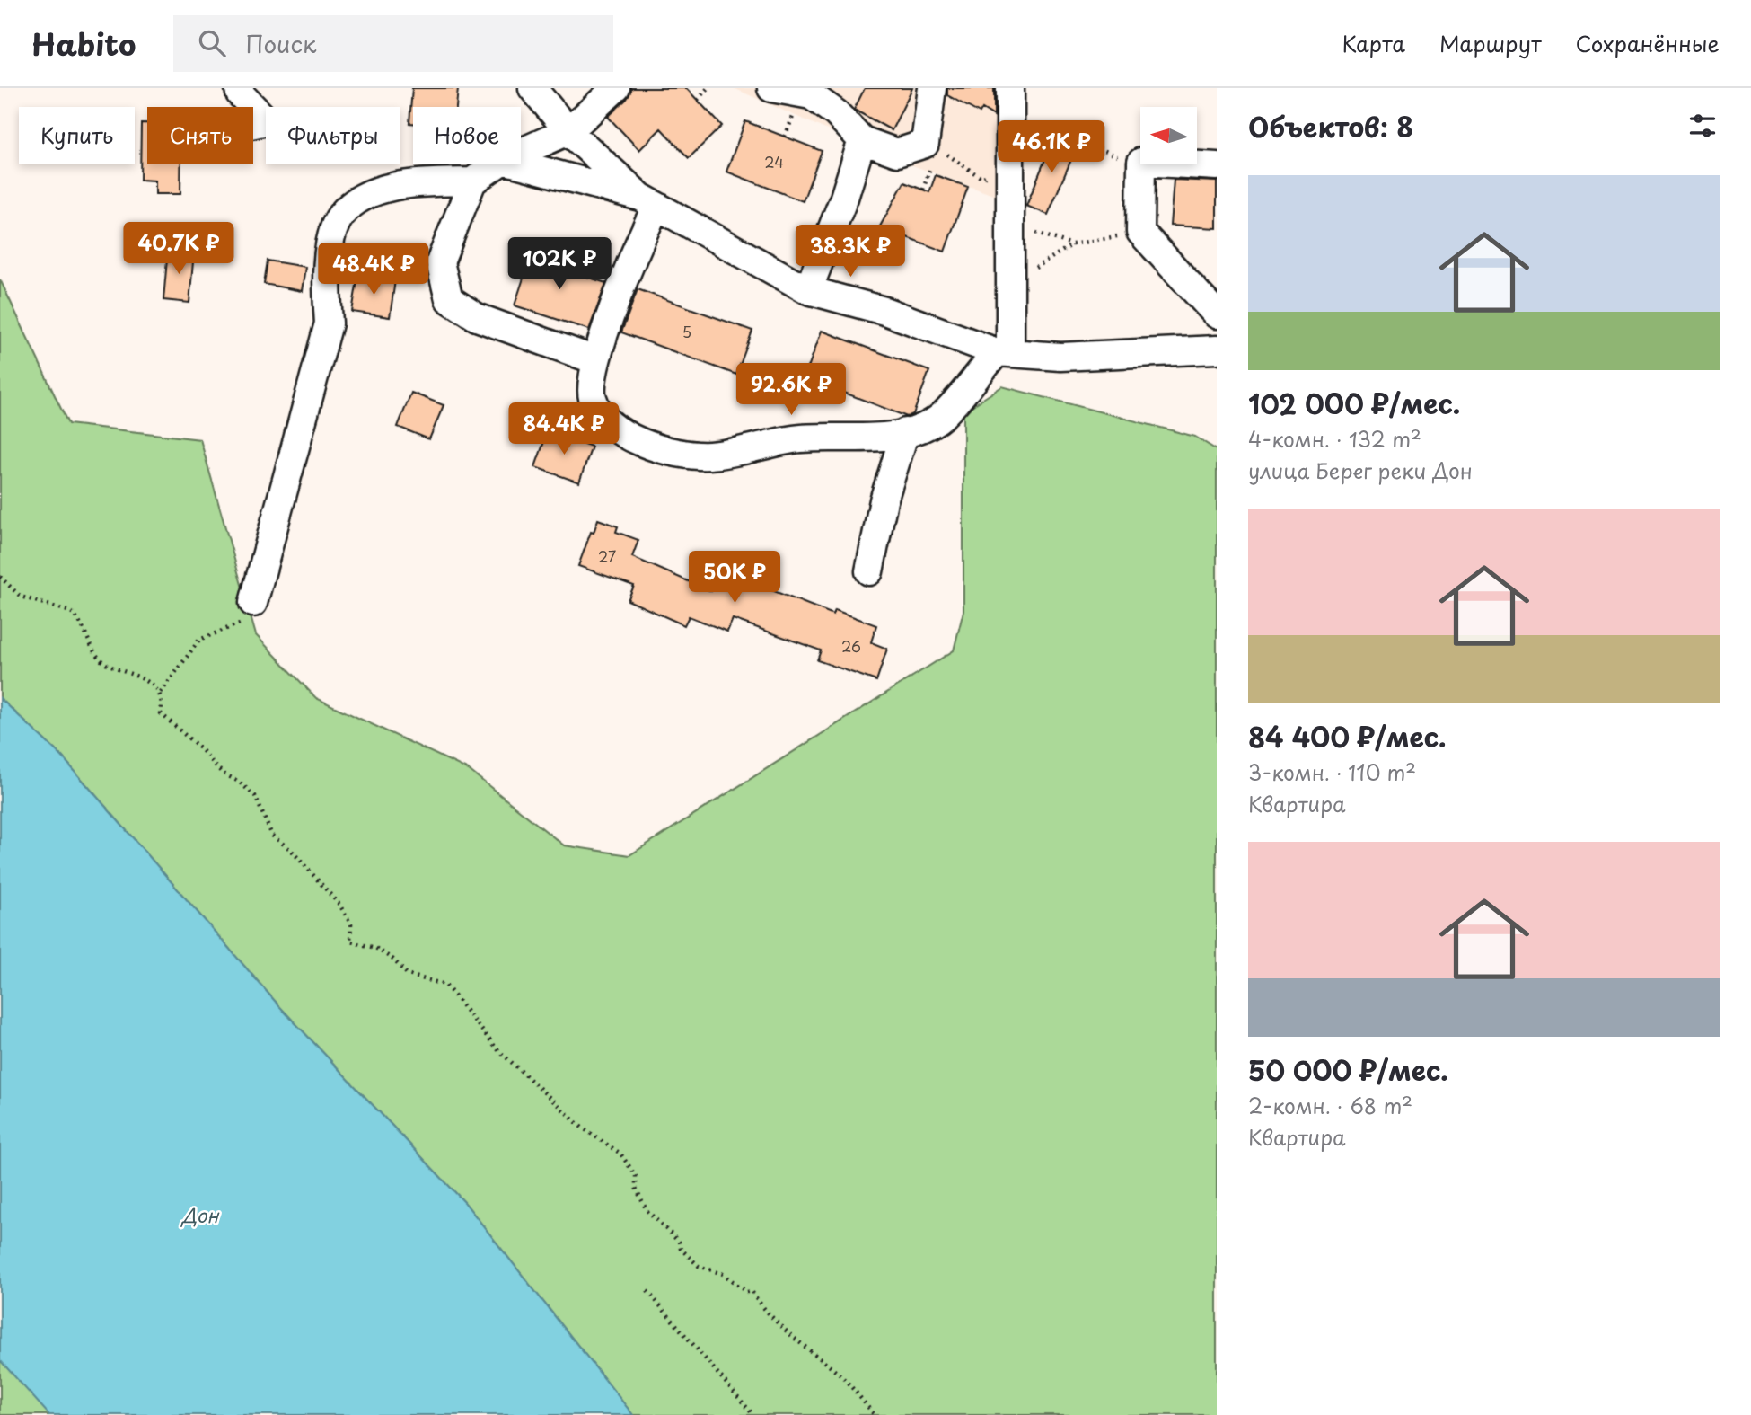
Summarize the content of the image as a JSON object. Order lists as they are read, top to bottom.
{
  "water": ["Дон"],
  "house_numbers": [
    "24",
    "5",
    "27",
    "26"
  ],
  "north": "left",
  "page": {
    "header": "Habito",
    "search": "Поиск",
    "nav": ["Карта", "Маршрут", "Сохранённые"],
    "heading": "Объектов: 8",
    "chip": [
      "Купить",
      "Снять",
      "Фильтры",
      "Новое"
    ],
    "price": [
      "46.1K ₽",
      "40.7K ₽",
      "38.3K ₽",
      "102K ₽",
      "48.4K ₽",
      "92.6K ₽",
      "84.4K ₽",
      "50K ₽"
    ],
    "list": [
      {
        "name": "102 000 ₽/мес.",
        "note": "4-комн. · 132 m² · улица Берег реки Дон"
      },
      {
        "name": "84 400 ₽/мес.",
        "note": "3-комн. · 110 m² · Квартира"
      },
      {
        "name": "50 000 ₽/мес.",
        "note": "2-комн. · 68 m² · Квартира"
      }
    ]
  }
}
